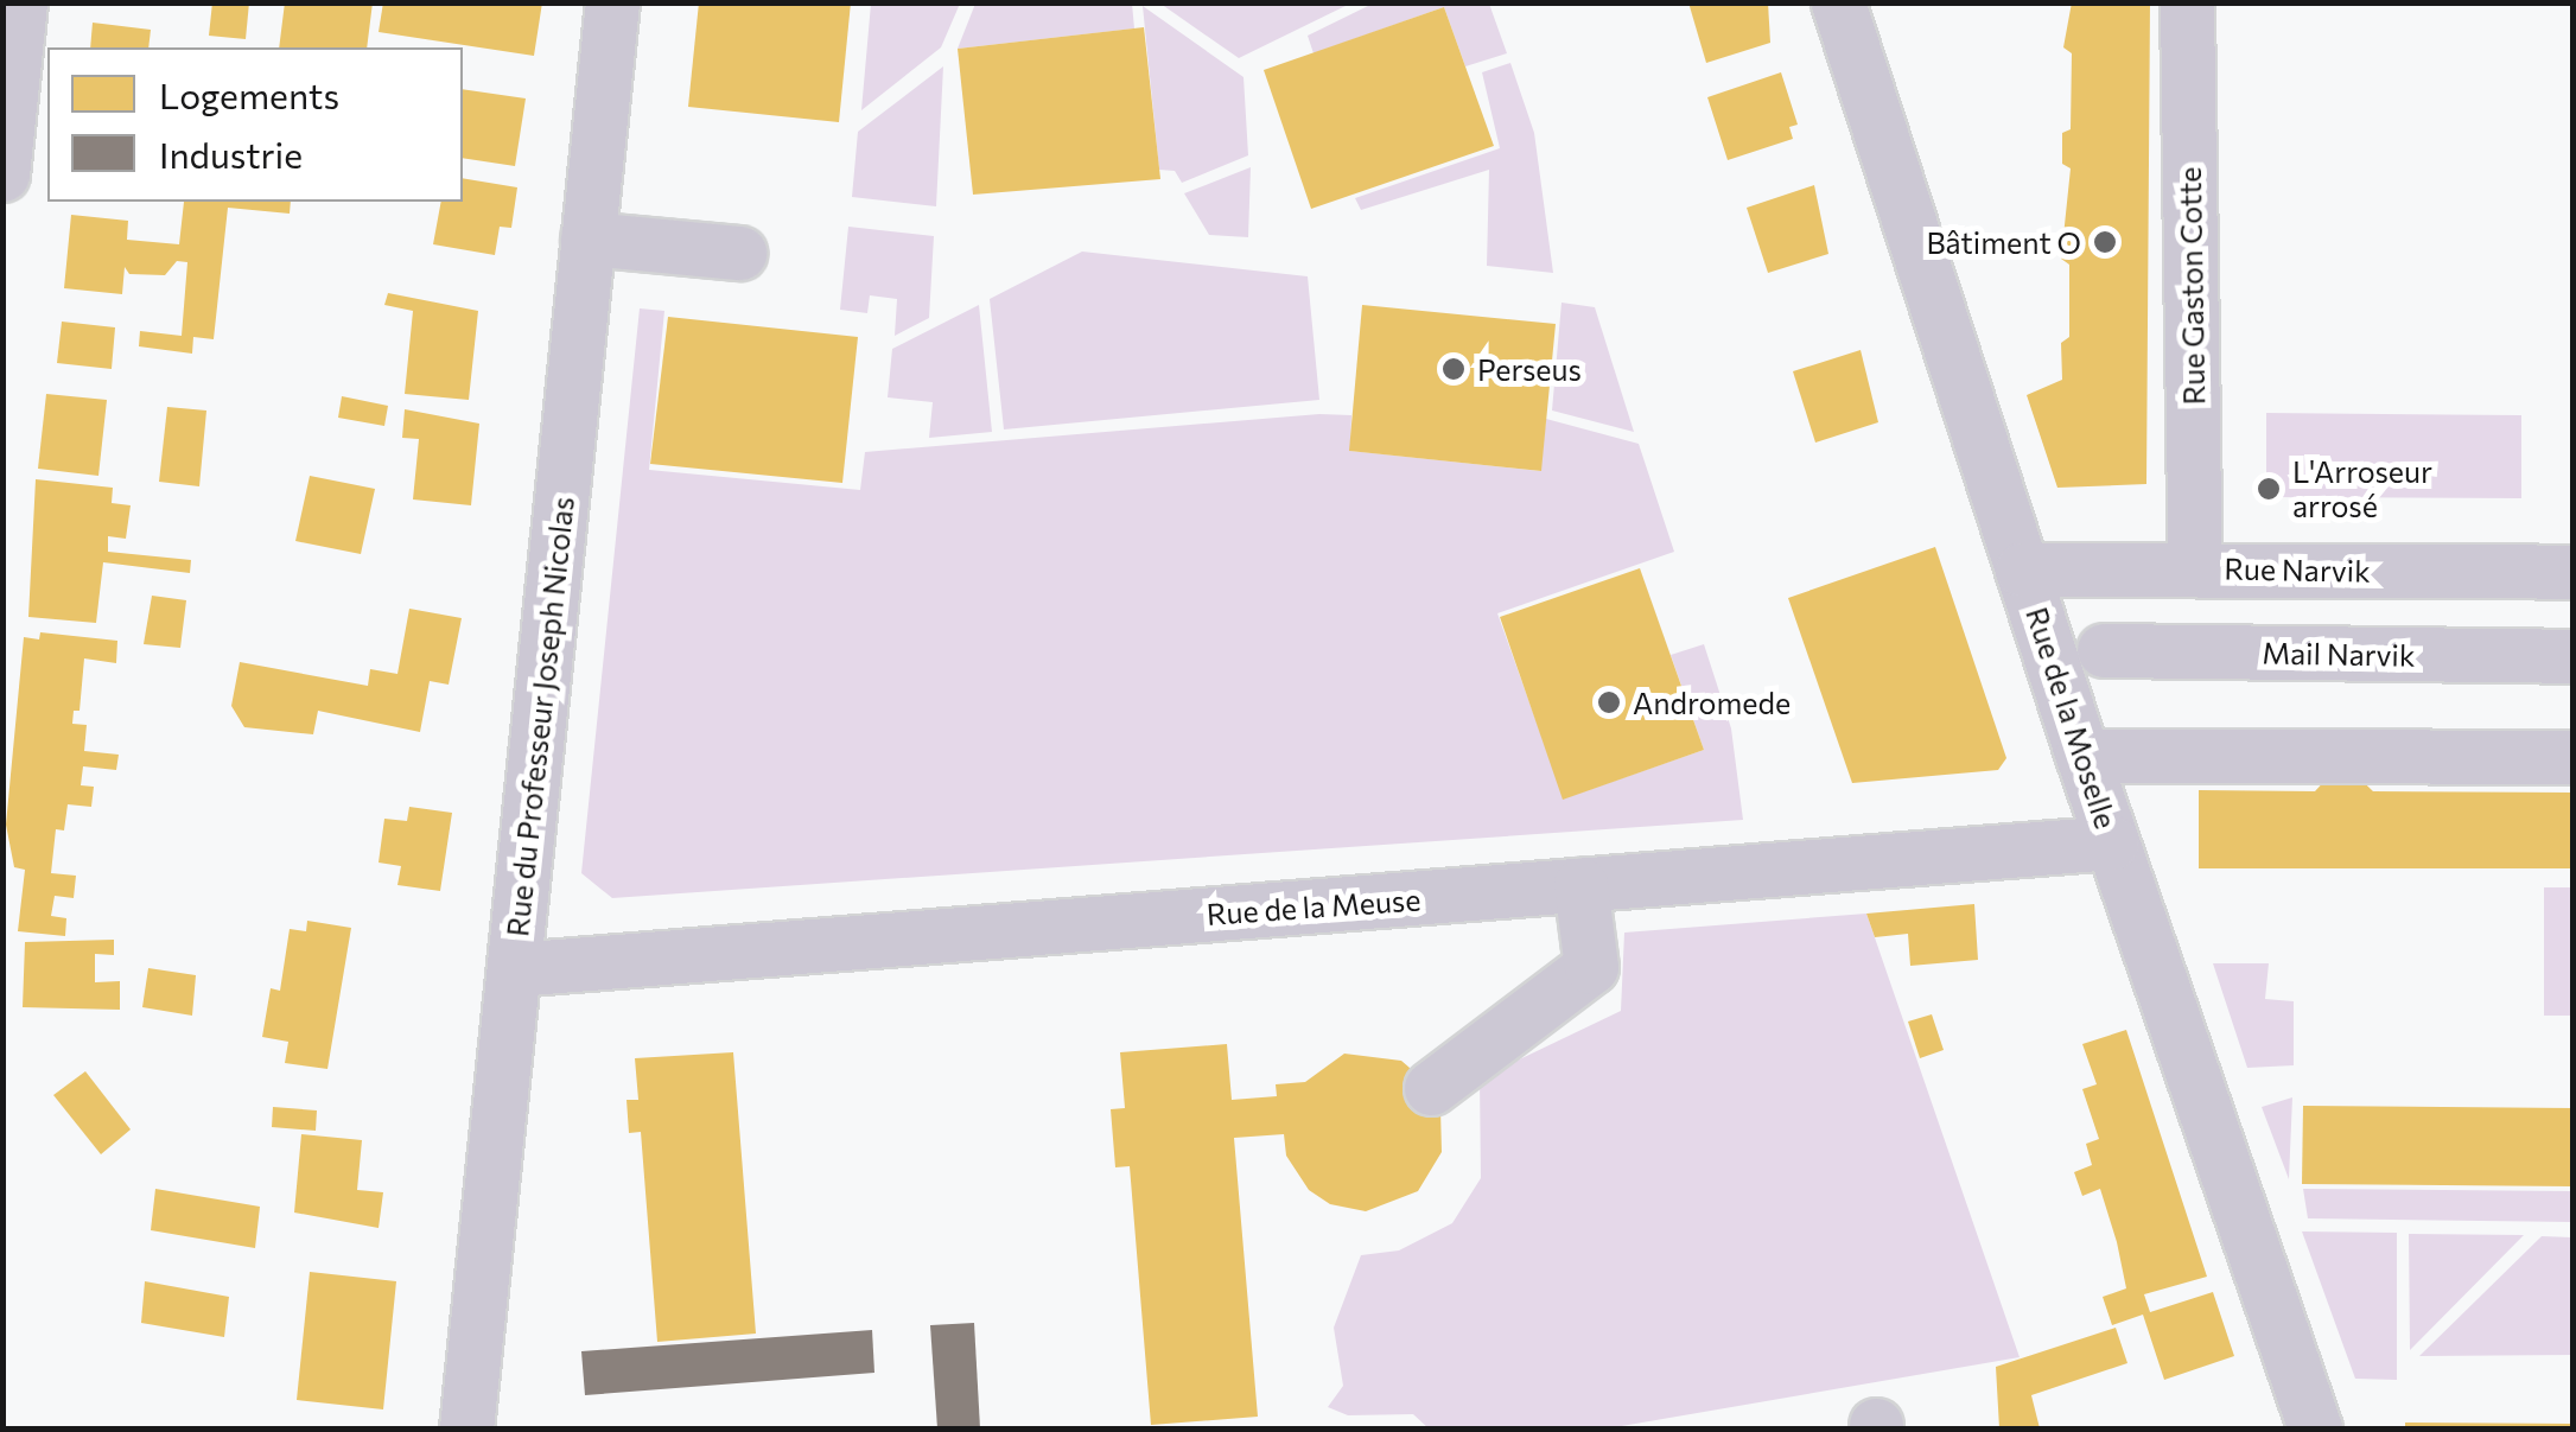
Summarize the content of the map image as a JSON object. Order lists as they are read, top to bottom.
{
  "streets": {
    "street": [
      "Rue Gaston Cotte",
      "Rue Narvik",
      "Mail Narvik",
      "Rue du Professeur Joseph Nicolas",
      "Rue de la Moselle",
      "Rue de la Meuse"
    ]
  },
  "crossings": [
    ["Rue Gaston Cotte", "Rue Narvik"],
    ["Rue Narvik", "Rue de la Moselle"],
    ["Rue du Professeur Joseph Nicolas", "Rue de la Meuse"],
    ["Rue de la Moselle", "Rue de la Meuse"]
  ],
  "places": [
    "Bâtiment O",
    "Perseus",
    "L'Arroseur arrosé",
    "Andromede"
  ],
  "legend": ["Logements", "Industrie"]
}
